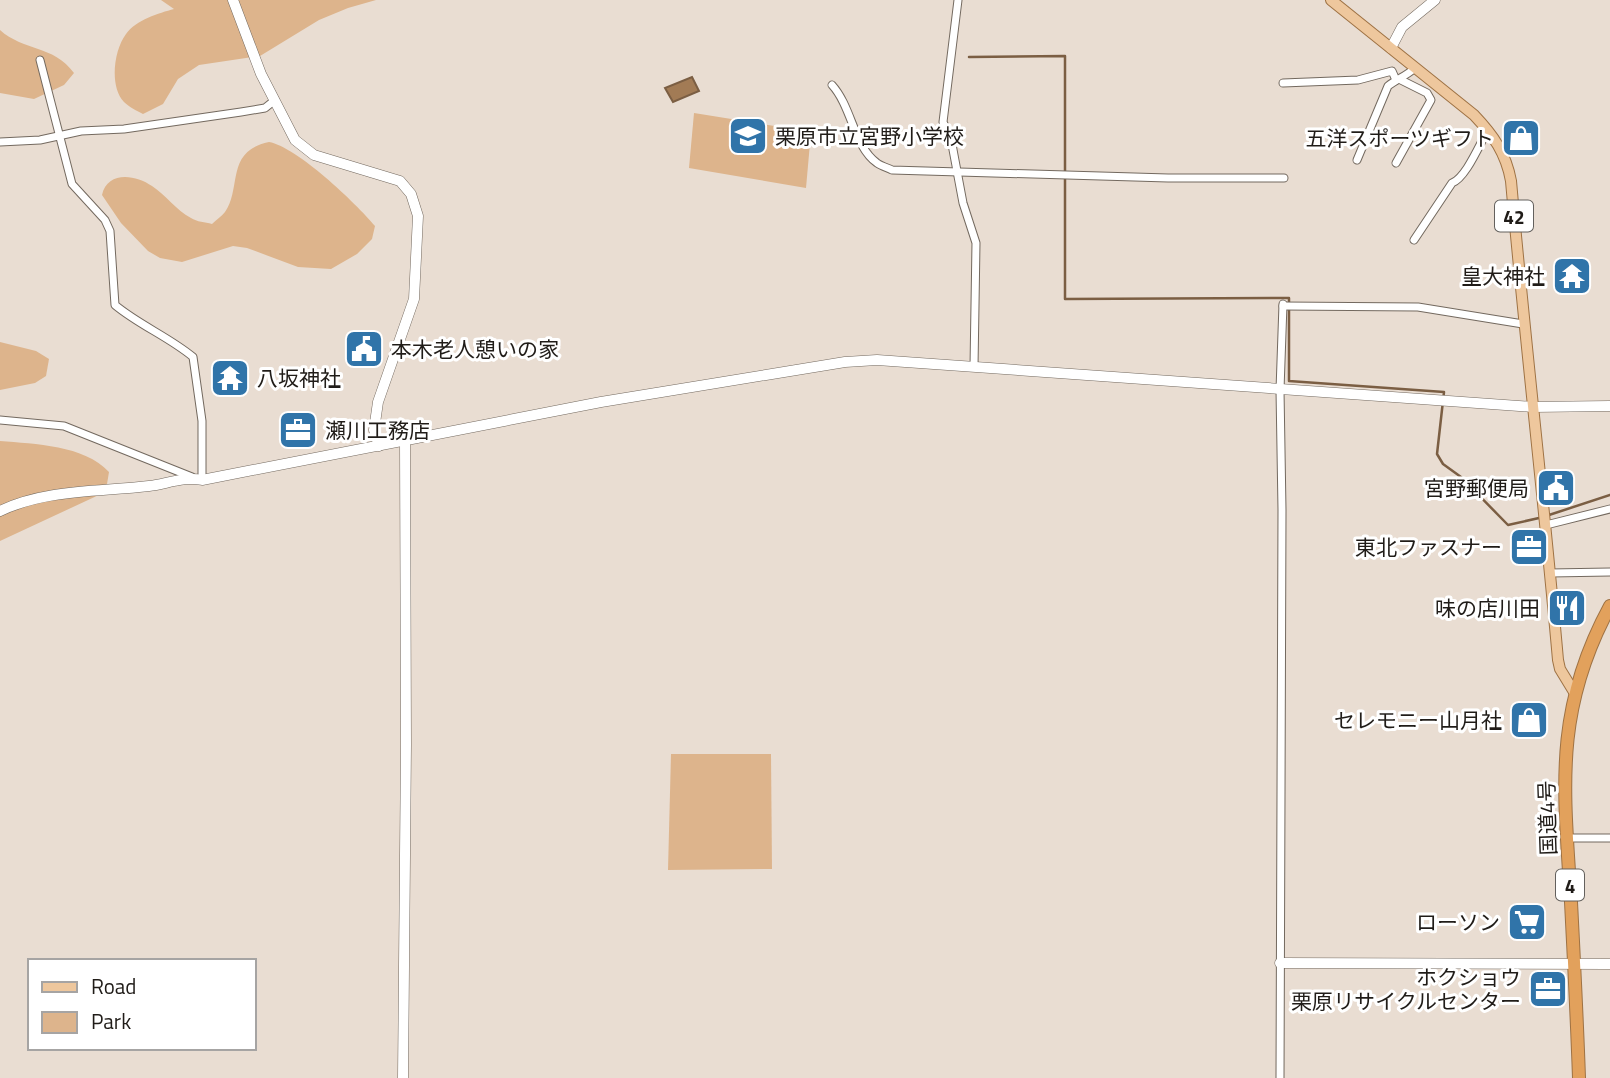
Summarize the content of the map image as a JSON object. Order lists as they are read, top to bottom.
{
  "streets": {
    "highway": ["国道4号", "4"],
    "main road": ["42"]
  },
  "crossings": [
    ["42", "国道4号"]
  ],
  "places": {
    "school or university": ["栗原市立宮野小学校"],
    "shop": ["五洋スポーツギフト", "セレモニー山月社"],
    "temple": ["皇大神社", "八坂神社"],
    "public building": ["本木老人憩いの家", "宮野郵便局"],
    "office": ["瀬川工務店", "東北ファスナー", "ホクショウ 栗原リサイクルセンター"],
    "restaurant": ["味の店川田"],
    "supermarket": ["ローソン"]
  },
  "legend": ["Road", "Park"]
}
